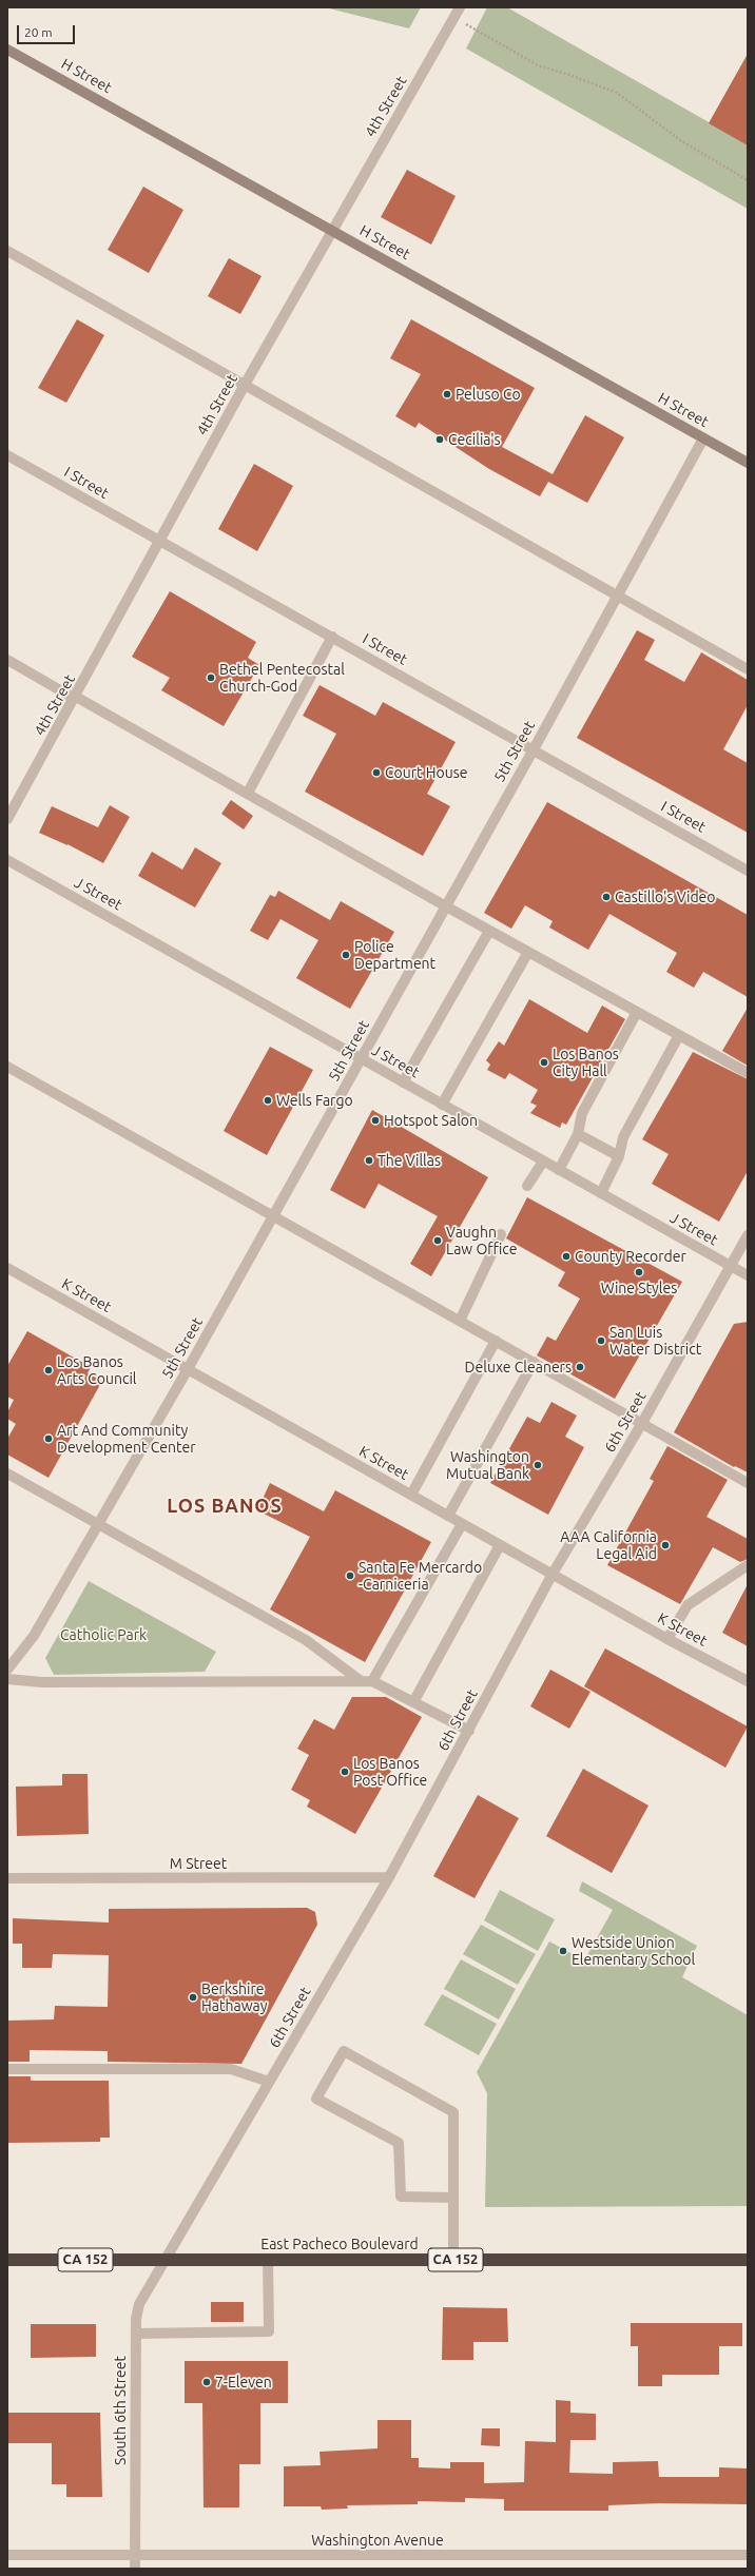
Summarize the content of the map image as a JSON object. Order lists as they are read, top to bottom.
{
  "streets": {
    "highway": ["East Pacheco Boulevard", "CA 152"],
    "street": [
      "H Street",
      "4th Street",
      "I Street",
      "5th Street",
      "J Street",
      "K Street",
      "6th Street",
      "M Street",
      "South 6th Street",
      "Washington Avenue"
    ]
  },
  "crossings": [
    ["H Street", "4th Street"],
    ["H Street", "5th Street"],
    ["4th Street", "I Street"],
    ["I Street", "5th Street"],
    ["5th Street", "J Street"],
    ["5th Street", "K Street"],
    ["J Street", "6th Street"],
    ["K Street", "6th Street"],
    ["6th Street", "M Street"],
    ["6th Street", "East Pacheco Boulevard"],
    ["6th Street", "South 6th Street"],
    ["East Pacheco Boulevard", "South 6th Street"],
    ["South 6th Street", "Washington Avenue"]
  ],
  "districts": ["LOS BANOS"],
  "parks": ["Catholic Park"],
  "places": [
    "Peluso Co",
    "Cecilia's",
    "Bethel Pentecostal Church-God",
    "Court House",
    "Castillo's Video",
    "Police Department",
    "Los Banos City Hall",
    "Wells Fargo",
    "Hotspot Salon",
    "The Villas",
    "Vaughn Law Office",
    "County Recorder",
    "Wine Styles",
    "San Luis Water District",
    "Deluxe Cleaners",
    "Los Banos Arts Council",
    "Art And Community Development Center",
    "Washington Mutual Bank",
    "AAA California Legal Aid",
    "Santa Fe Mercardo -Carniceria",
    "Los Banos Post Office",
    "Westside Union Elementary School",
    "Berkshire Hathaway",
    "7-Eleven"
  ],
  "scale_bar": "20 m"
}
